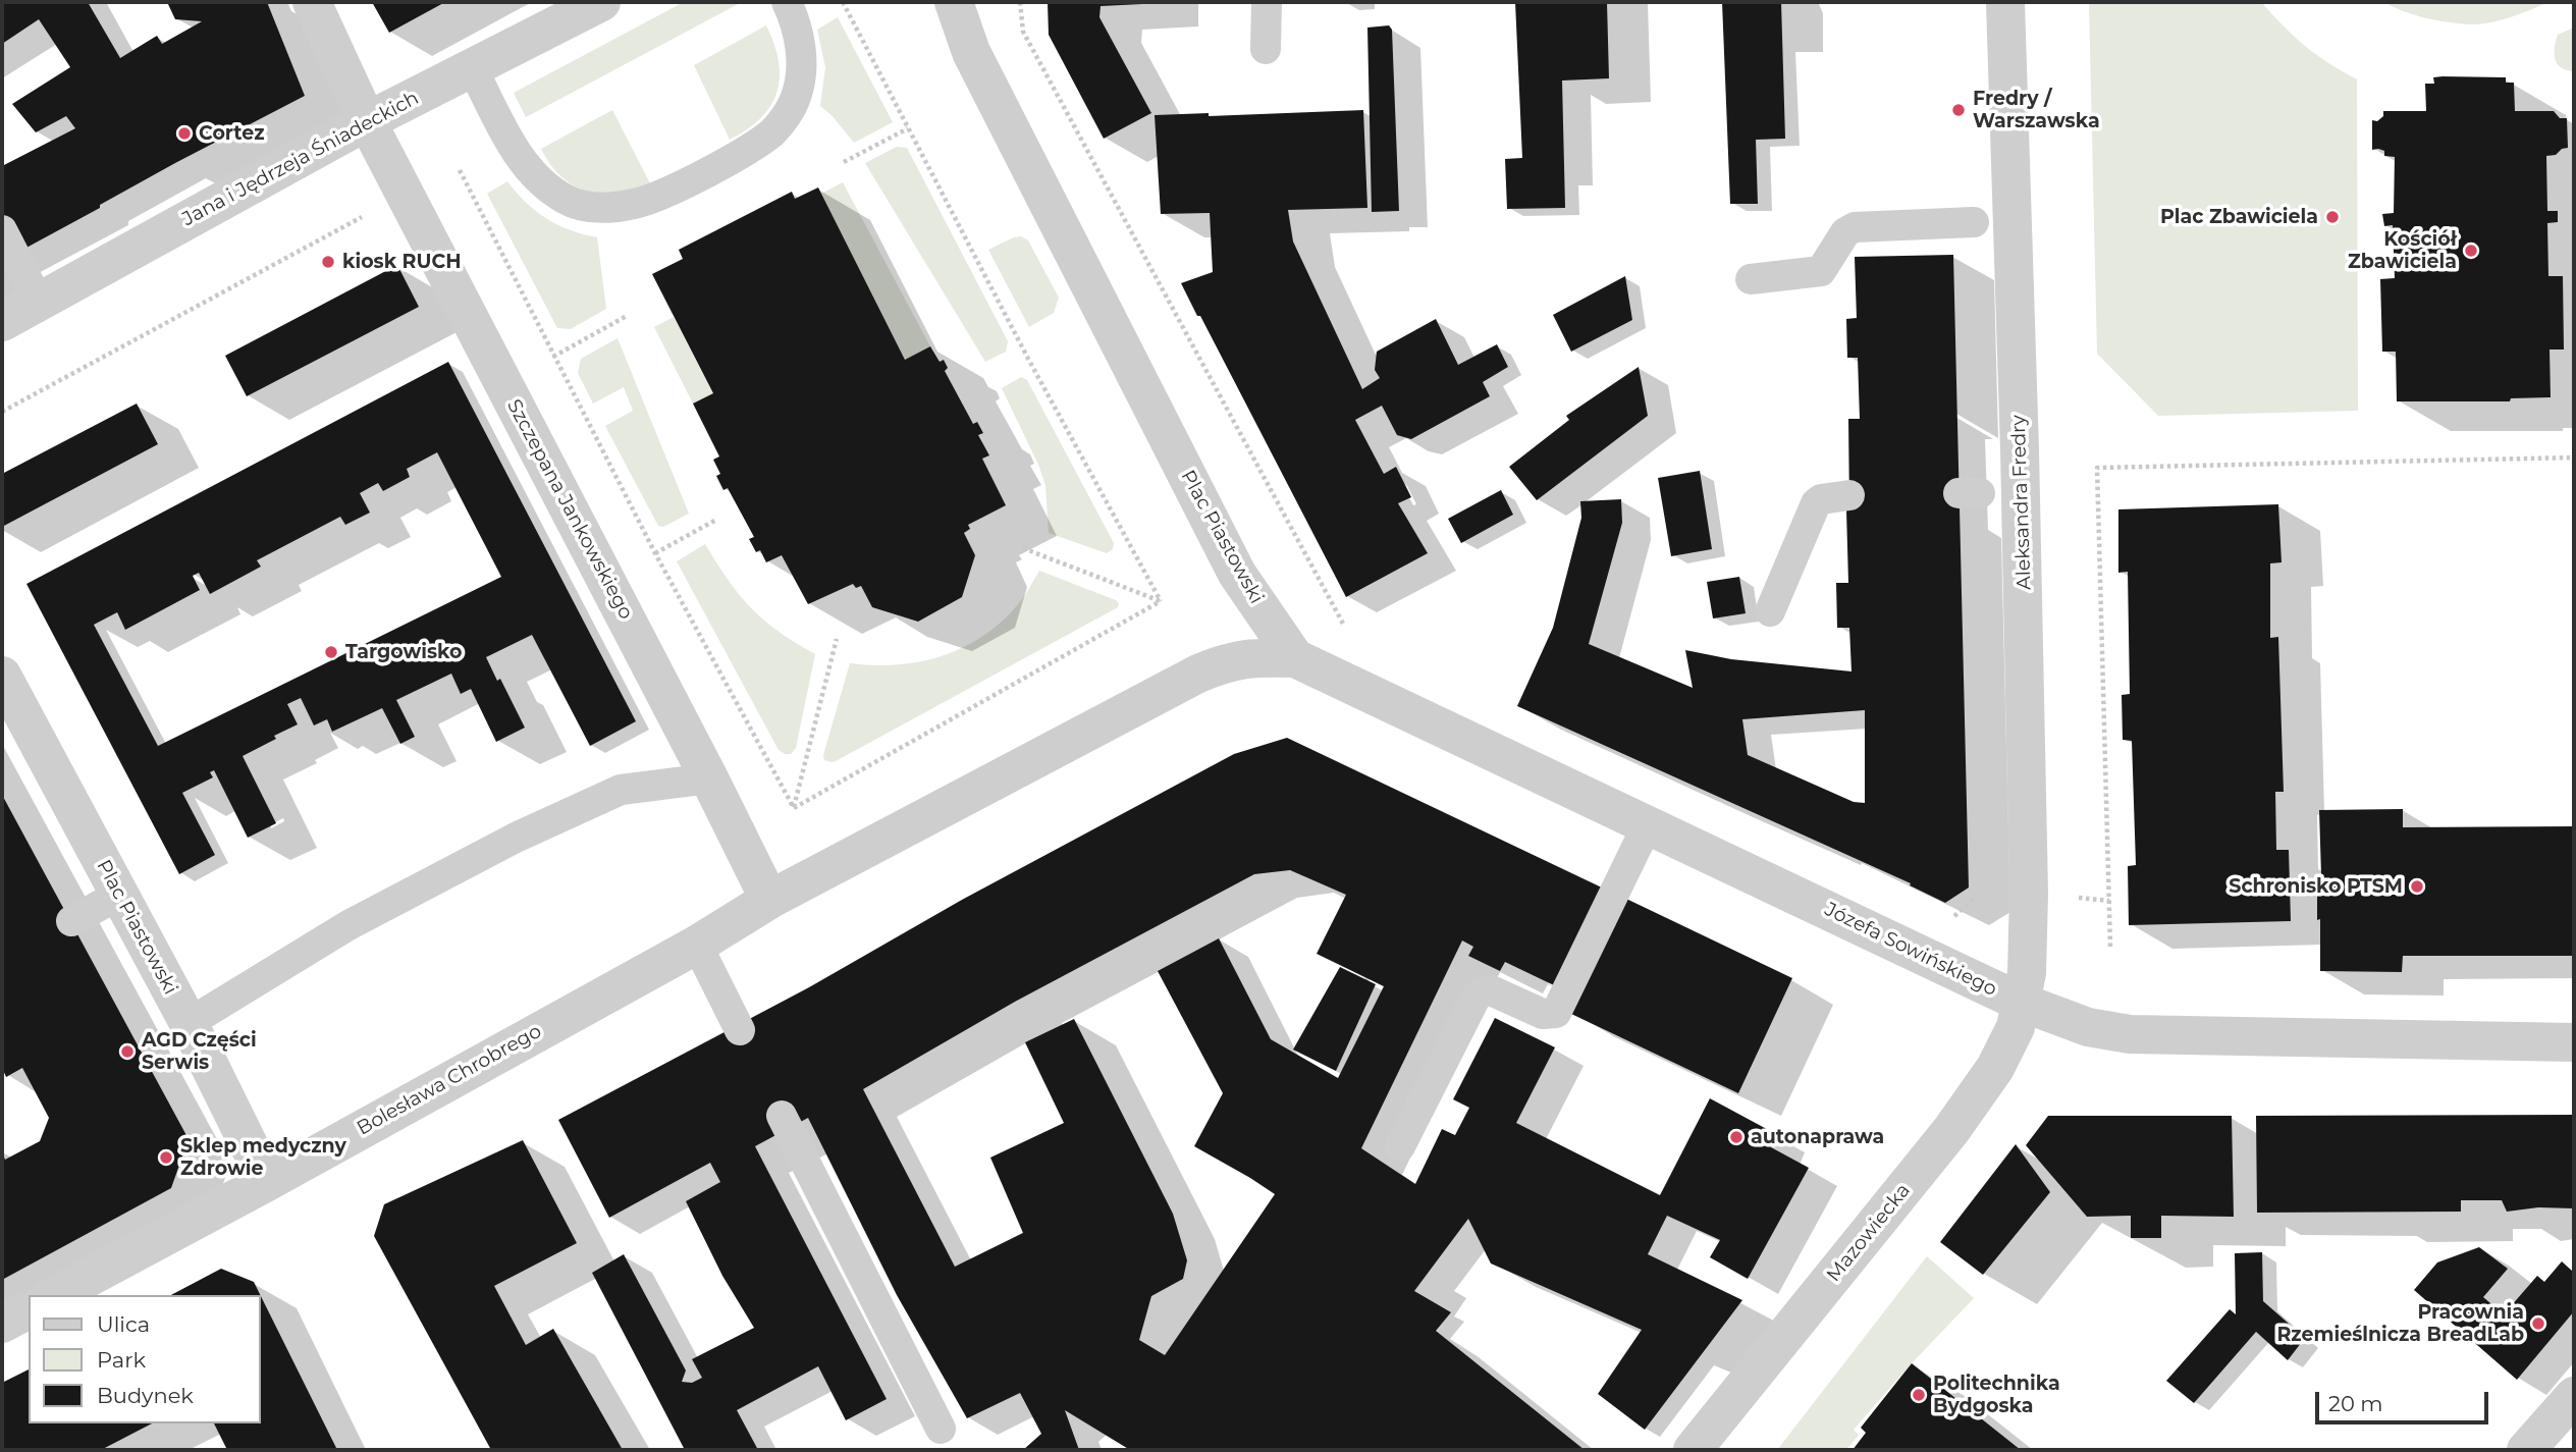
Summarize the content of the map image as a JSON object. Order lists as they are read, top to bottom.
{
  "streets": {
    "street": [
      "Jana i Jędrzeja Śniadeckich",
      "Aleksandra Fredry",
      "Szczepana Jankowskiego",
      "Plac Piastowski",
      "Józefa Sowińskiego",
      "Bolesława Chrobrego",
      "Mazowiecka"
    ]
  },
  "crossings": [
    ["Jana i Jędrzeja Śniadeckich", "Szczepana Jankowskiego"],
    ["Aleksandra Fredry", "Józefa Sowińskiego"],
    ["Aleksandra Fredry", "Mazowiecka"],
    ["Szczepana Jankowskiego", "Bolesława Chrobrego"],
    ["Plac Piastowski", "Józefa Sowińskiego"],
    ["Plac Piastowski", "Bolesława Chrobrego"],
    ["Józefa Sowińskiego", "Mazowiecka"]
  ],
  "places": [
    "Fredry / Warszawska",
    "Cortez",
    "Plac Zbawiciela",
    "Kościół Zbawiciela",
    "kiosk RUCH",
    "Targowisko",
    "Schronisko PTSM",
    "AGD Części Serwis",
    "autonaprawa",
    "Sklep medyczny Zdrowie",
    "Pracownia Rzemieślnicza BreadLab",
    "Politechnika Bydgoska"
  ],
  "legend": ["Ulica", "Park", "Budynek"],
  "scale_bar": "20 m"
}
